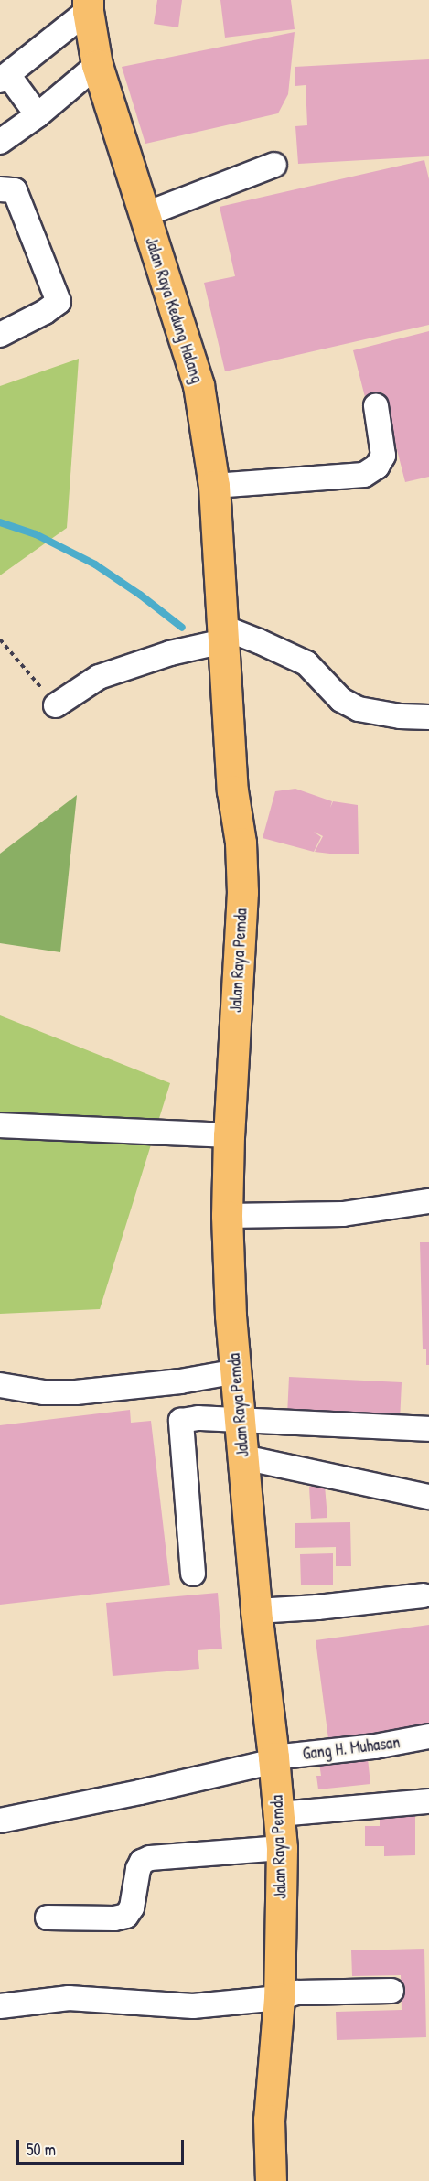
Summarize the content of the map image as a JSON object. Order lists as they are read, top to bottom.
{
  "streets": {
    "main road": ["Jalan Raya Kedung Halang", "Jalan Raya Pemda"],
    "street": ["Gang H. Muhasan"]
  },
  "crossings": [
    ["Jalan Raya Kedung Halang", "Jalan Raya Pemda"],
    ["Jalan Raya Pemda", "Gang H. Muhasan"]
  ],
  "scale_bar": "50 m"
}
